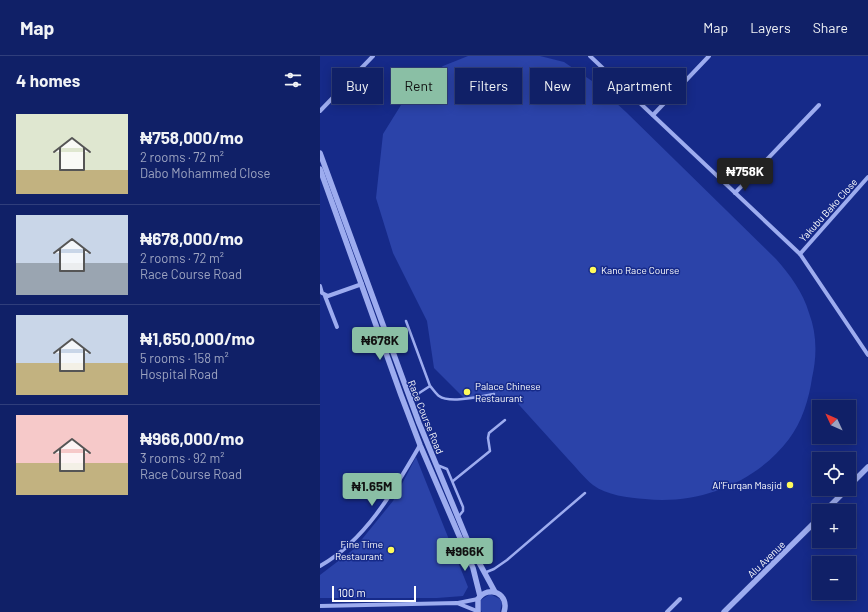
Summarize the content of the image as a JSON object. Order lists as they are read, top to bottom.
{
  "streets": {
    "street": ["Yakubu Bako Close", "Race Course Road", "Alu Avenue"]
  },
  "places": [
    "Kano Race Course",
    "Palace Chinese Restaurant",
    "Al'Furqan Masjid",
    "Fine Time Restaurant"
  ],
  "scale_bar": "100 m",
  "north": "top left",
  "page": {
    "header": "Map",
    "nav": ["Map", "Layers", "Share"],
    "heading": "4 homes",
    "chip": [
      "Buy",
      "Rent",
      "Filters",
      "New",
      "Apartment"
    ],
    "list": [
      {
        "name": "₦758,000/mo",
        "note": "2 rooms · 72 m² · Dabo Mohammed Close"
      },
      {
        "name": "₦678,000/mo",
        "note": "2 rooms · 72 m² · Race Course Road"
      },
      {
        "name": "₦1,650,000/mo",
        "note": "5 rooms · 158 m² · Hospital Road"
      },
      {
        "name": "₦966,000/mo",
        "note": "3 rooms · 92 m² · Race Course Road"
      }
    ],
    "price": [
      "₦758K",
      "₦678K",
      "₦1.65M",
      "₦966K"
    ],
    "map_buttons": ["+", "−"],
    "scale": "100 m"
  }
}
